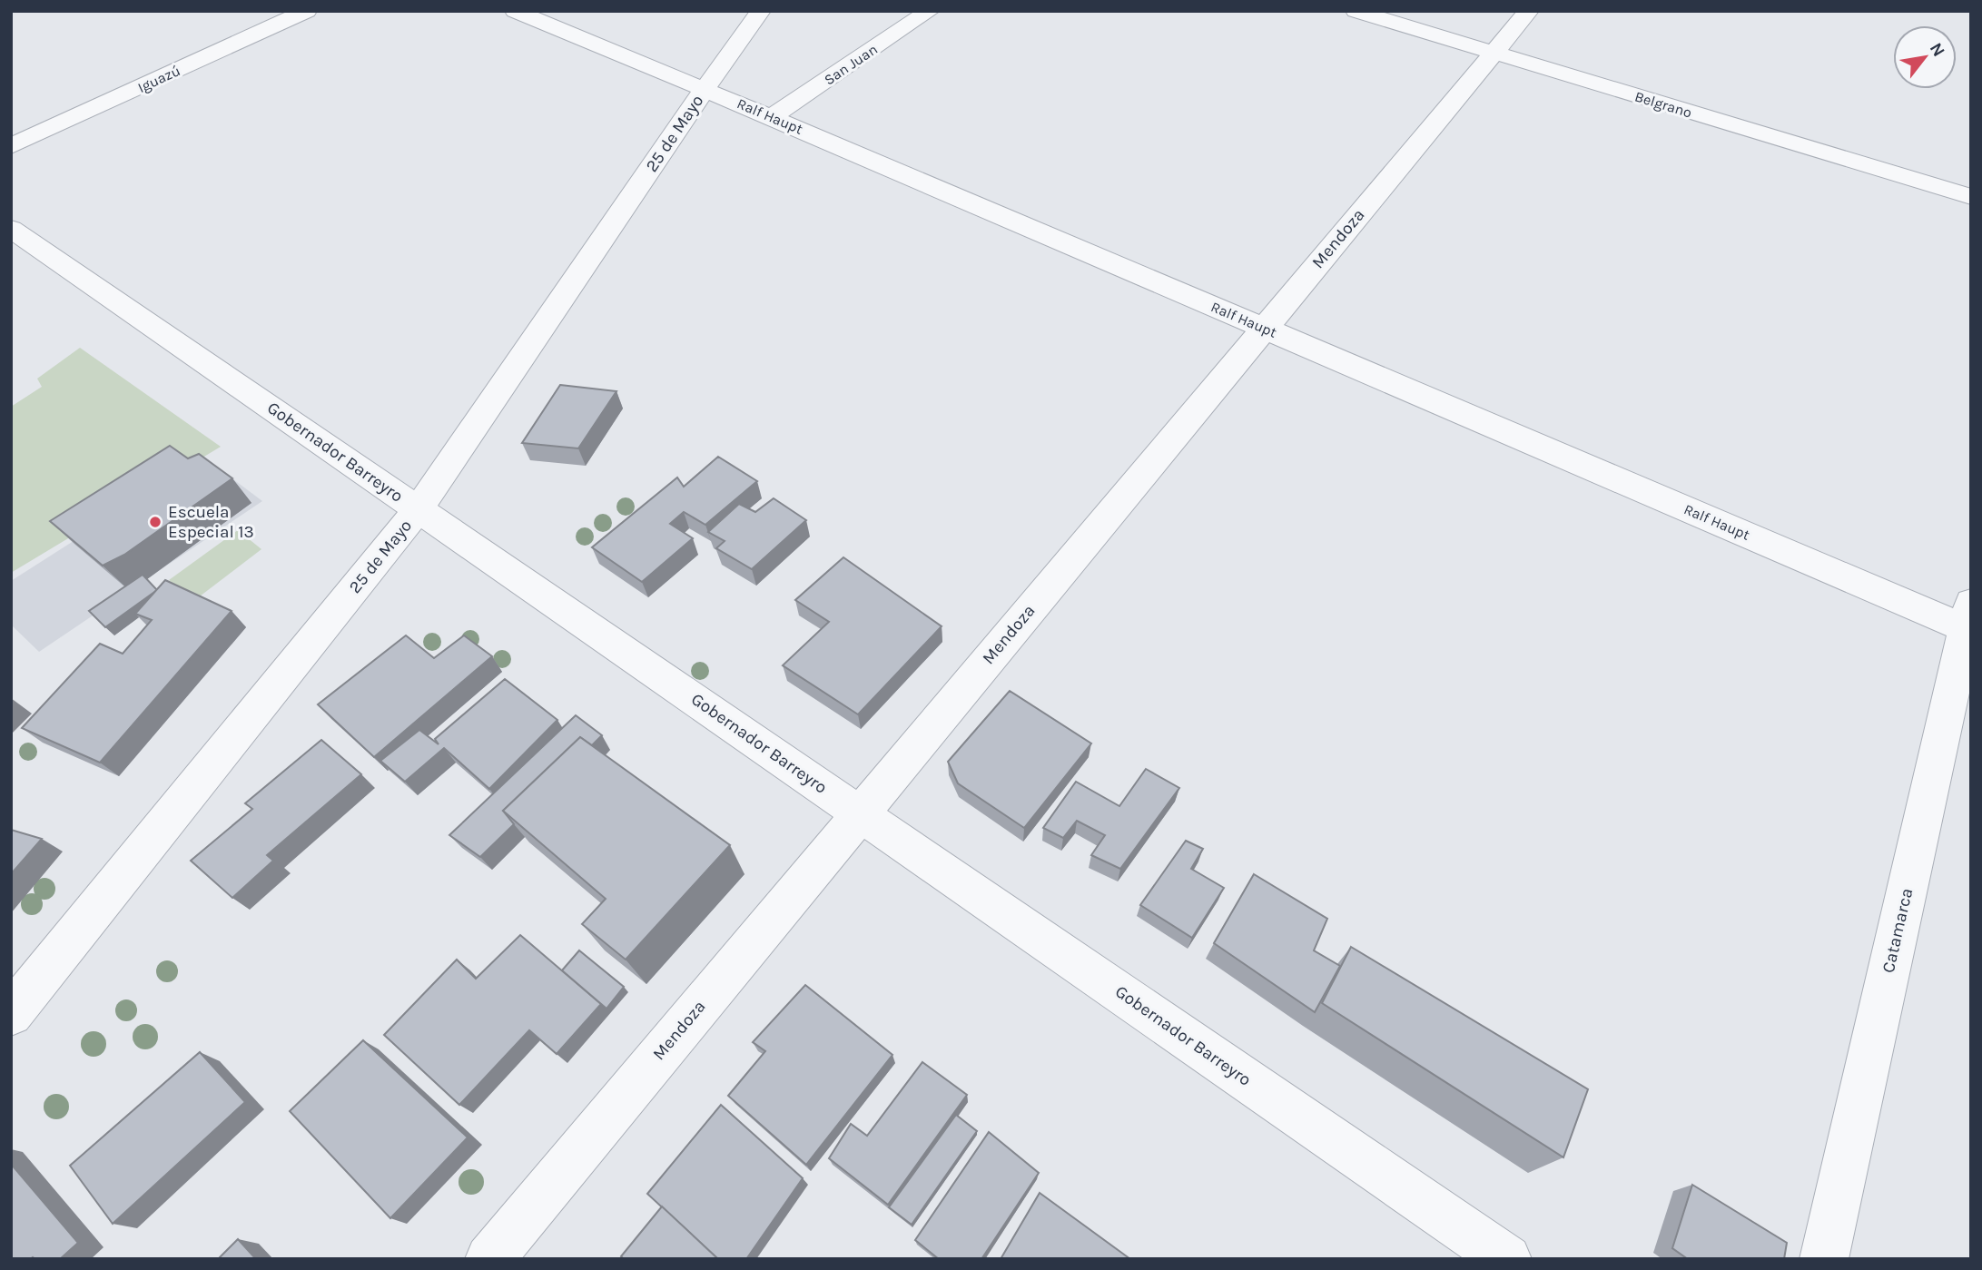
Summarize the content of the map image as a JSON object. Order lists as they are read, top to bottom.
{
  "streets": {
    "street": [
      "San Juan",
      "Iguazú",
      "Belgrano",
      "Ralf Haupt",
      "25 de Mayo",
      "Mendoza",
      "Gobernador Barreyro",
      "Catamarca"
    ]
  },
  "crossings": [
    ["San Juan", "Ralf Haupt"],
    ["Belgrano", "Mendoza"],
    ["Ralf Haupt", "25 de Mayo"],
    ["Ralf Haupt", "Mendoza"],
    ["Ralf Haupt", "Catamarca"],
    ["25 de Mayo", "Gobernador Barreyro"],
    ["Mendoza", "Gobernador Barreyro"]
  ],
  "places": ["Escuela Especial 13"],
  "north": "top right"
}
